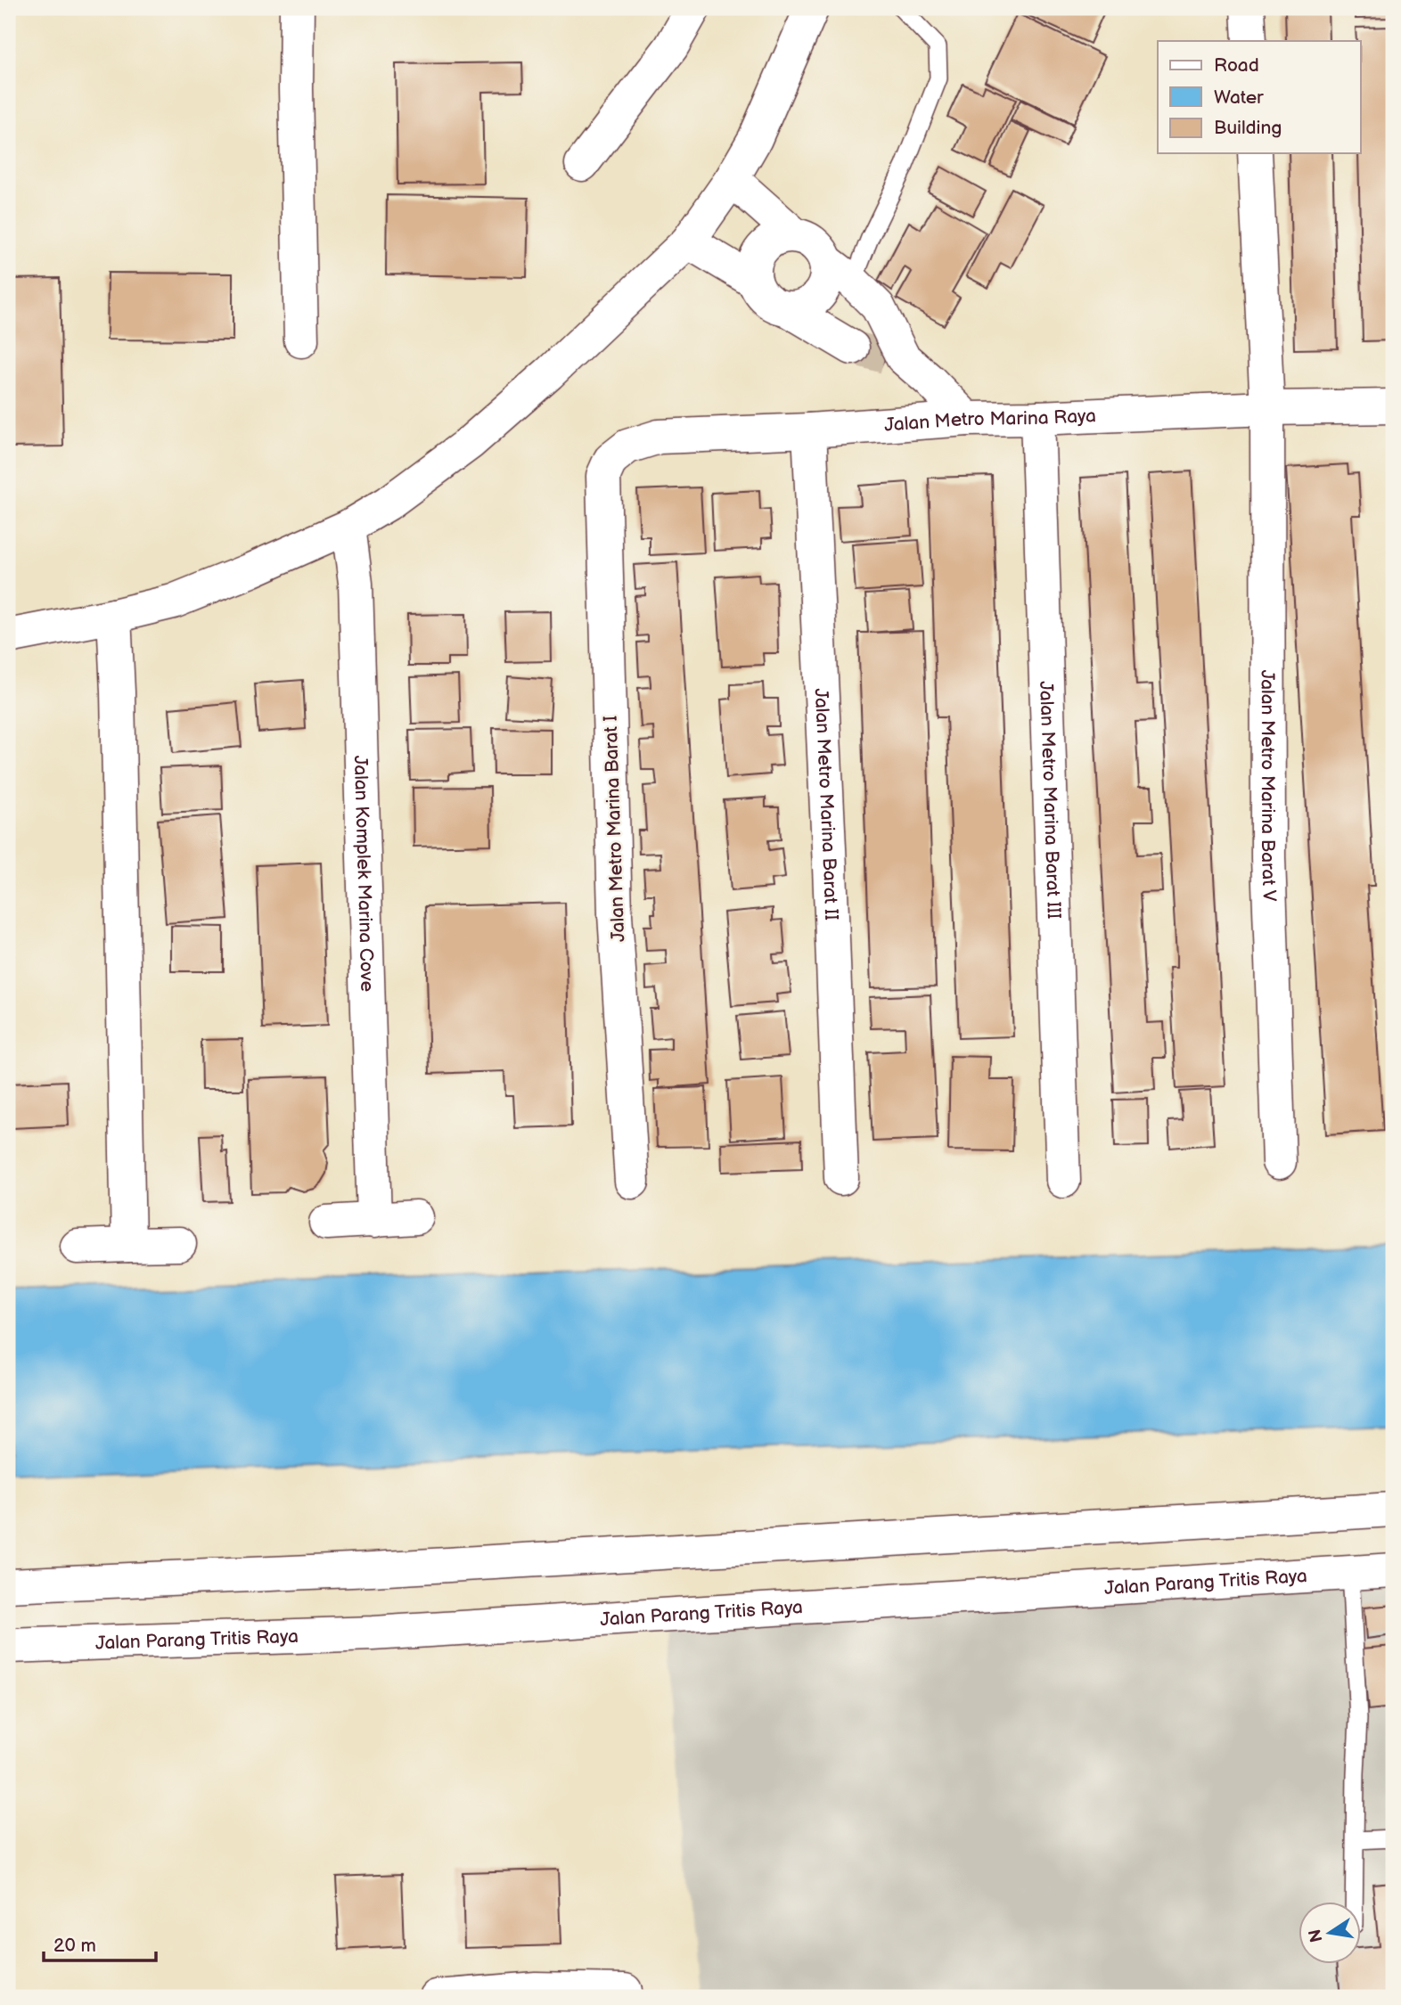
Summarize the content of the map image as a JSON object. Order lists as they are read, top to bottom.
{
  "streets": {
    "street": [
      "Jalan Metro Marina Raya",
      "Jalan Metro Marina Barat V",
      "Jalan Metro Marina Barat III",
      "Jalan Metro Marina Barat II",
      "Jalan Metro Marina Barat I",
      "Jalan Komplek Marina Cove",
      "Jalan Parang Tritis Raya"
    ]
  },
  "crossings": [
    ["Jalan Metro Marina Raya", "Jalan Metro Marina Barat V"],
    ["Jalan Metro Marina Raya", "Jalan Metro Marina Barat III"],
    ["Jalan Metro Marina Raya", "Jalan Metro Marina Barat II"],
    ["Jalan Metro Marina Raya", "Jalan Metro Marina Barat I"]
  ],
  "legend": ["Road", "Water", "Building"],
  "scale_bar": "20 m",
  "north": "left"
}
